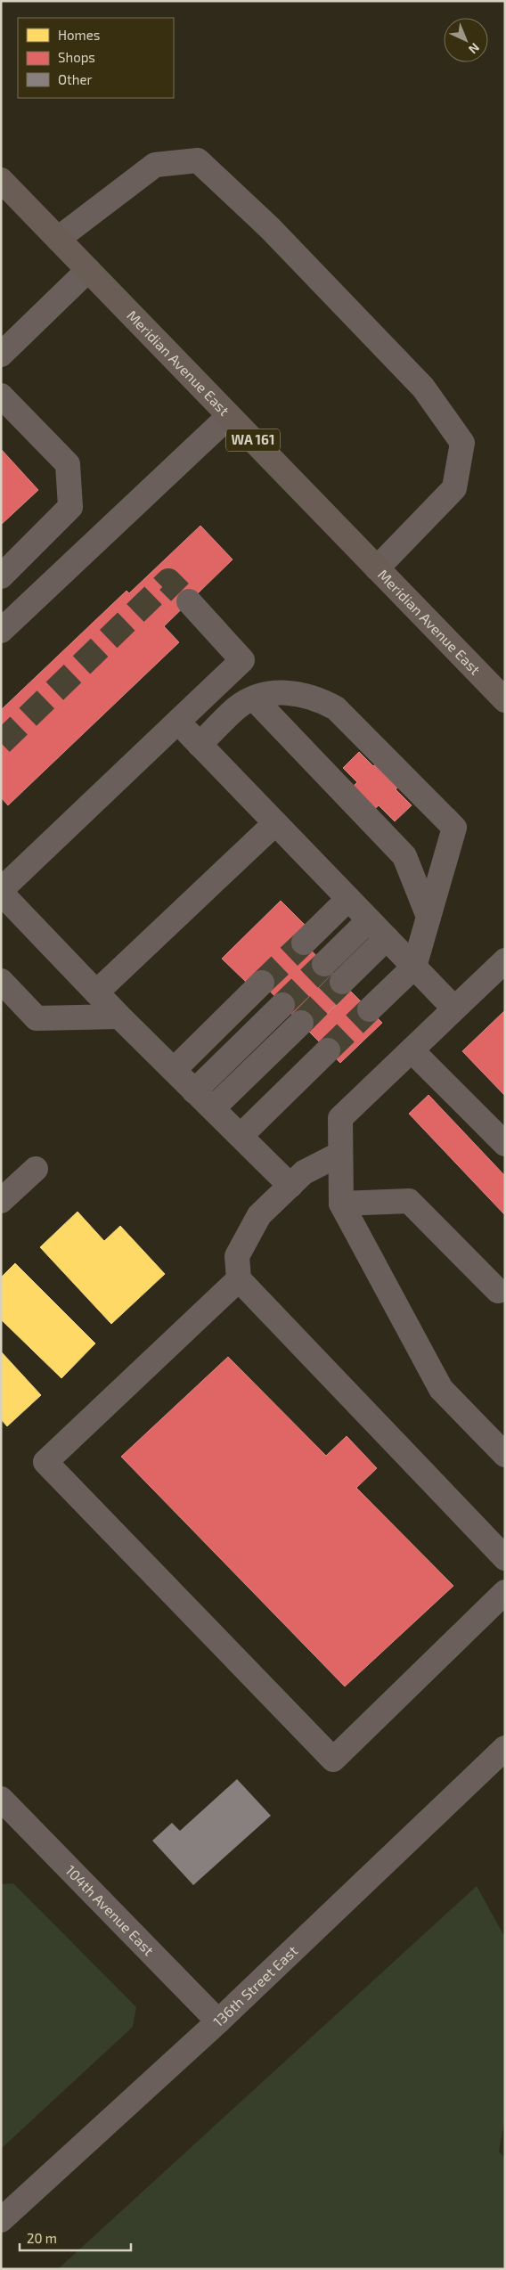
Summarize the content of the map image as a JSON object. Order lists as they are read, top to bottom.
{
  "streets": {
    "main road": ["Meridian Avenue East", "WA 161"],
    "street": ["104th Avenue East", "136th Street East"]
  },
  "crossings": [
    ["104th Avenue East", "136th Street East"]
  ],
  "legend": ["Homes", "Shops", "Other"],
  "scale_bar": "20 m",
  "north": "bottom right"
}
